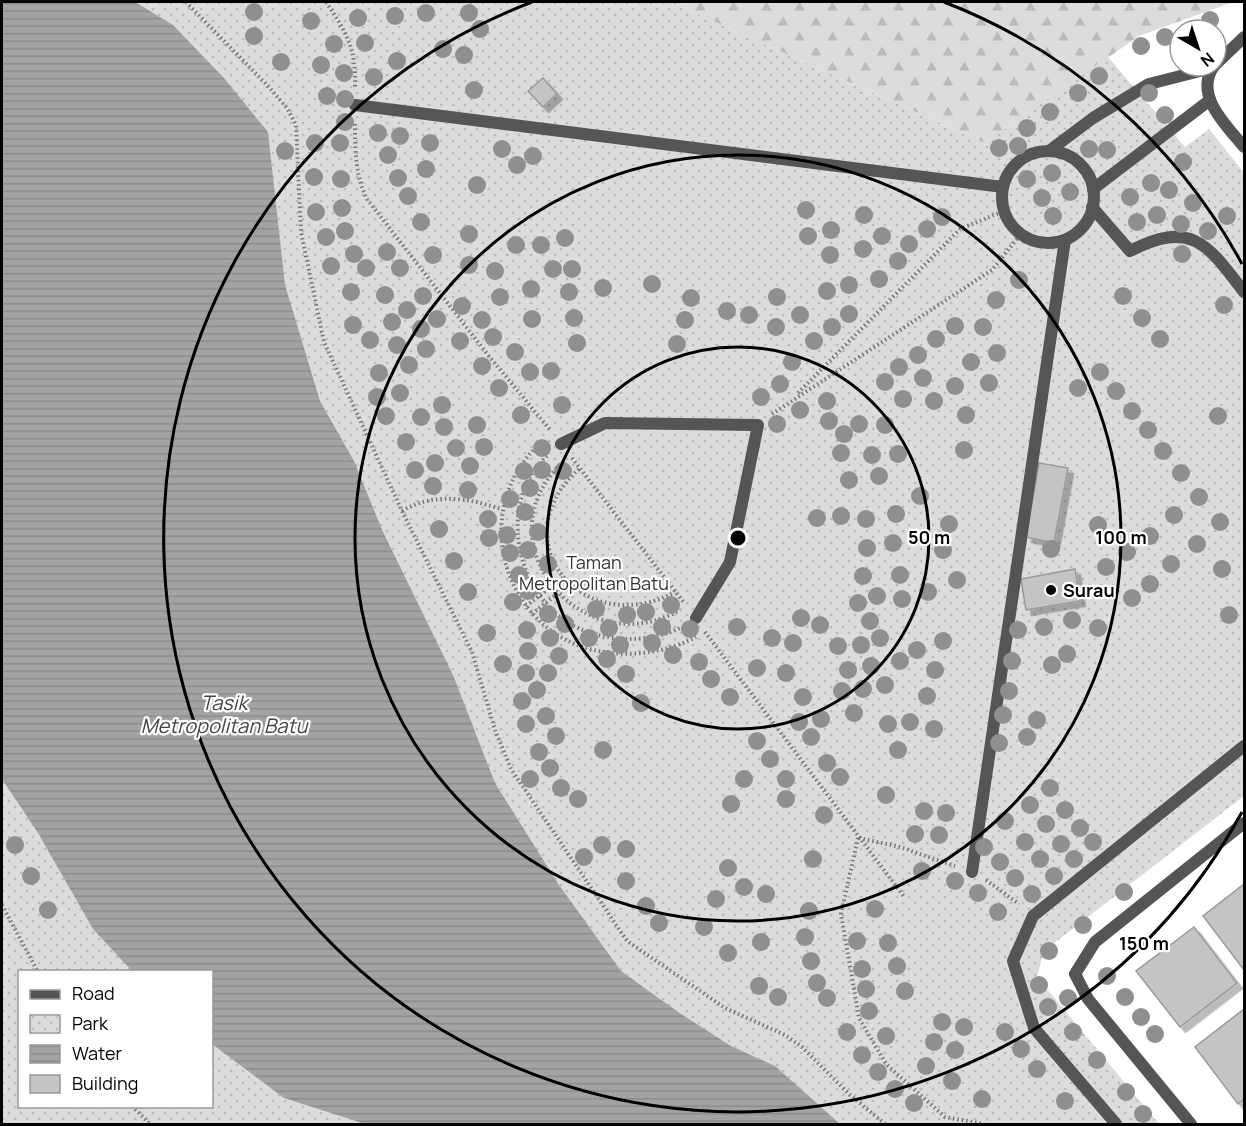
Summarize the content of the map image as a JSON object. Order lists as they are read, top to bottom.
{
  "water": ["Tasik Metropolitan Batu"],
  "parks": ["Taman Metropolitan Batu"],
  "places": ["Surau"],
  "legend": [
    "Road",
    "Park",
    "Water",
    "Building"
  ],
  "north": "bottom right",
  "rings": ["50 m", "100 m", "150 m"]
}
